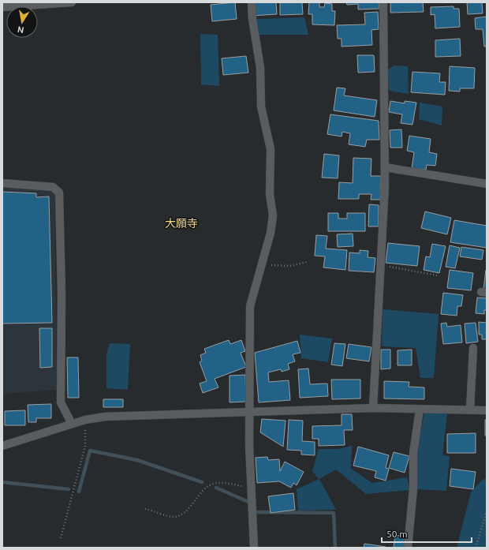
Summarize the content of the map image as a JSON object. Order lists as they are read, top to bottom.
{
  "districts": ["大願寺"],
  "scale_bar": "50 m",
  "north": "bottom"
}
